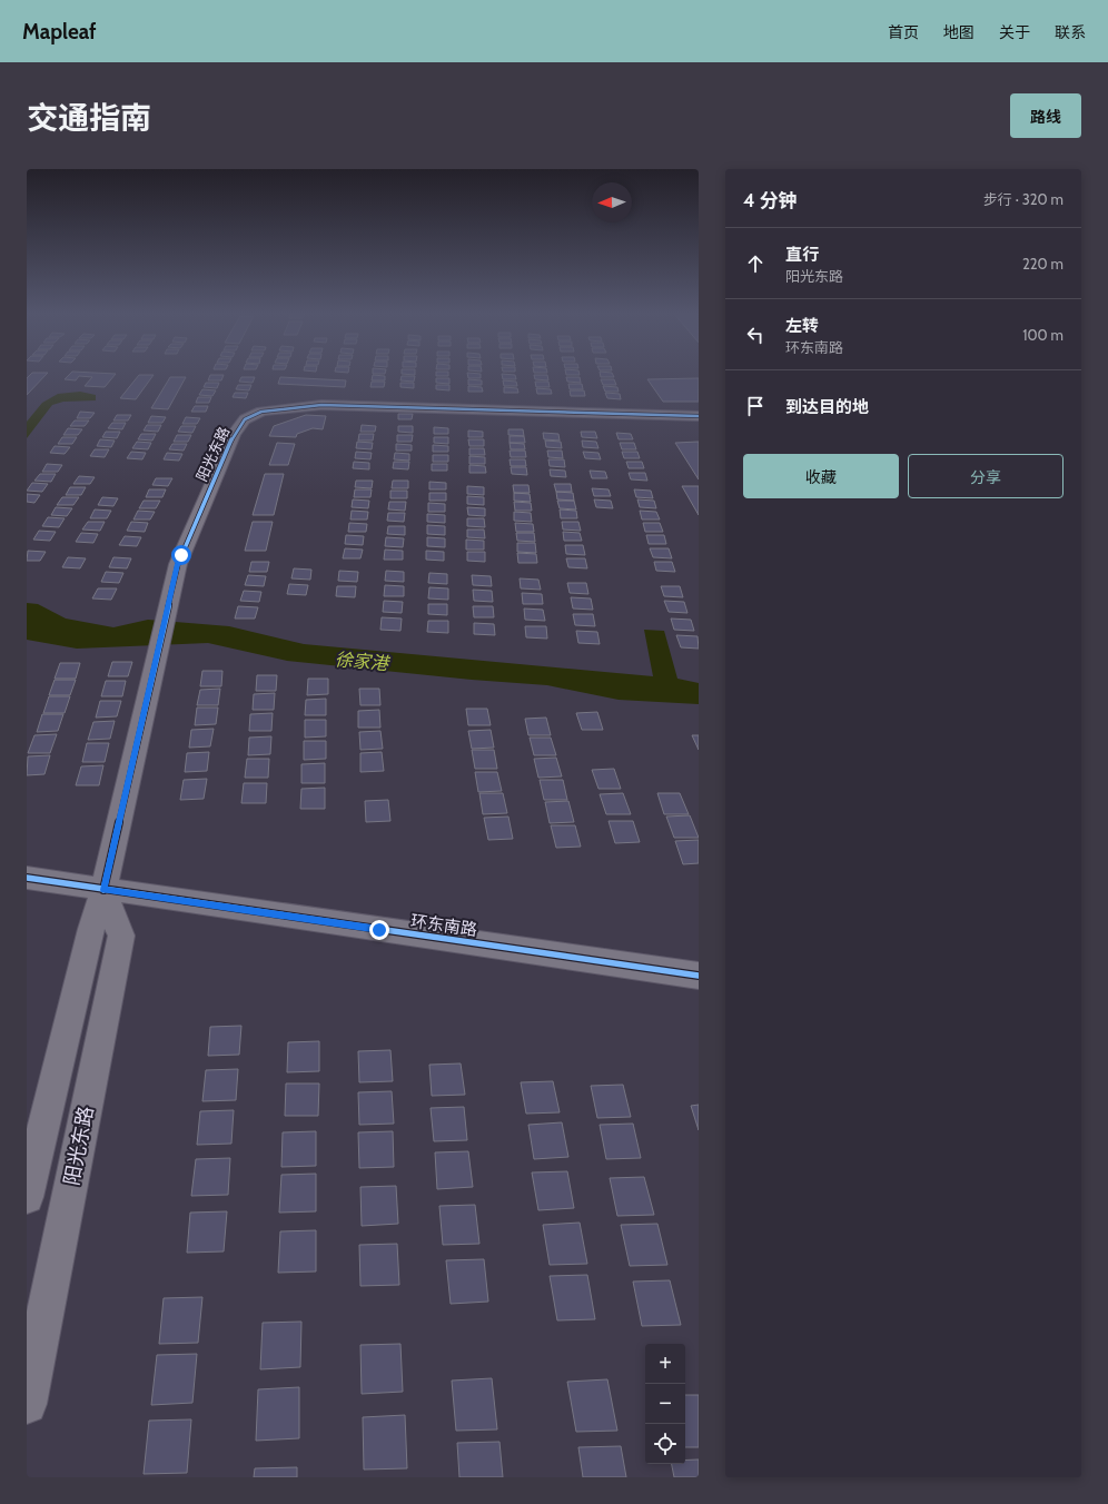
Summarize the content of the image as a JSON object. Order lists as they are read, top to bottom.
{
  "streets": {
    "street": ["阳光东路", "环东南路"]
  },
  "crossings": [
    ["阳光东路", "环东南路"]
  ],
  "water": ["徐家港"],
  "north": "left",
  "page": {
    "header": "Mapleaf",
    "nav": [
      "首页",
      "地图",
      "关于",
      "联系"
    ],
    "title": "交通指南",
    "buttons": [
      "路线",
      ["收藏", "分享"]
    ],
    "heading": ["4 分钟", "步行 · 320 m"],
    "list": [
      ["直行", "阳光东路", "220 m"],
      ["左转", "环东南路", "100 m"],
      "到达目的地"
    ],
    "map_buttons": ["+", "−"]
  }
}
